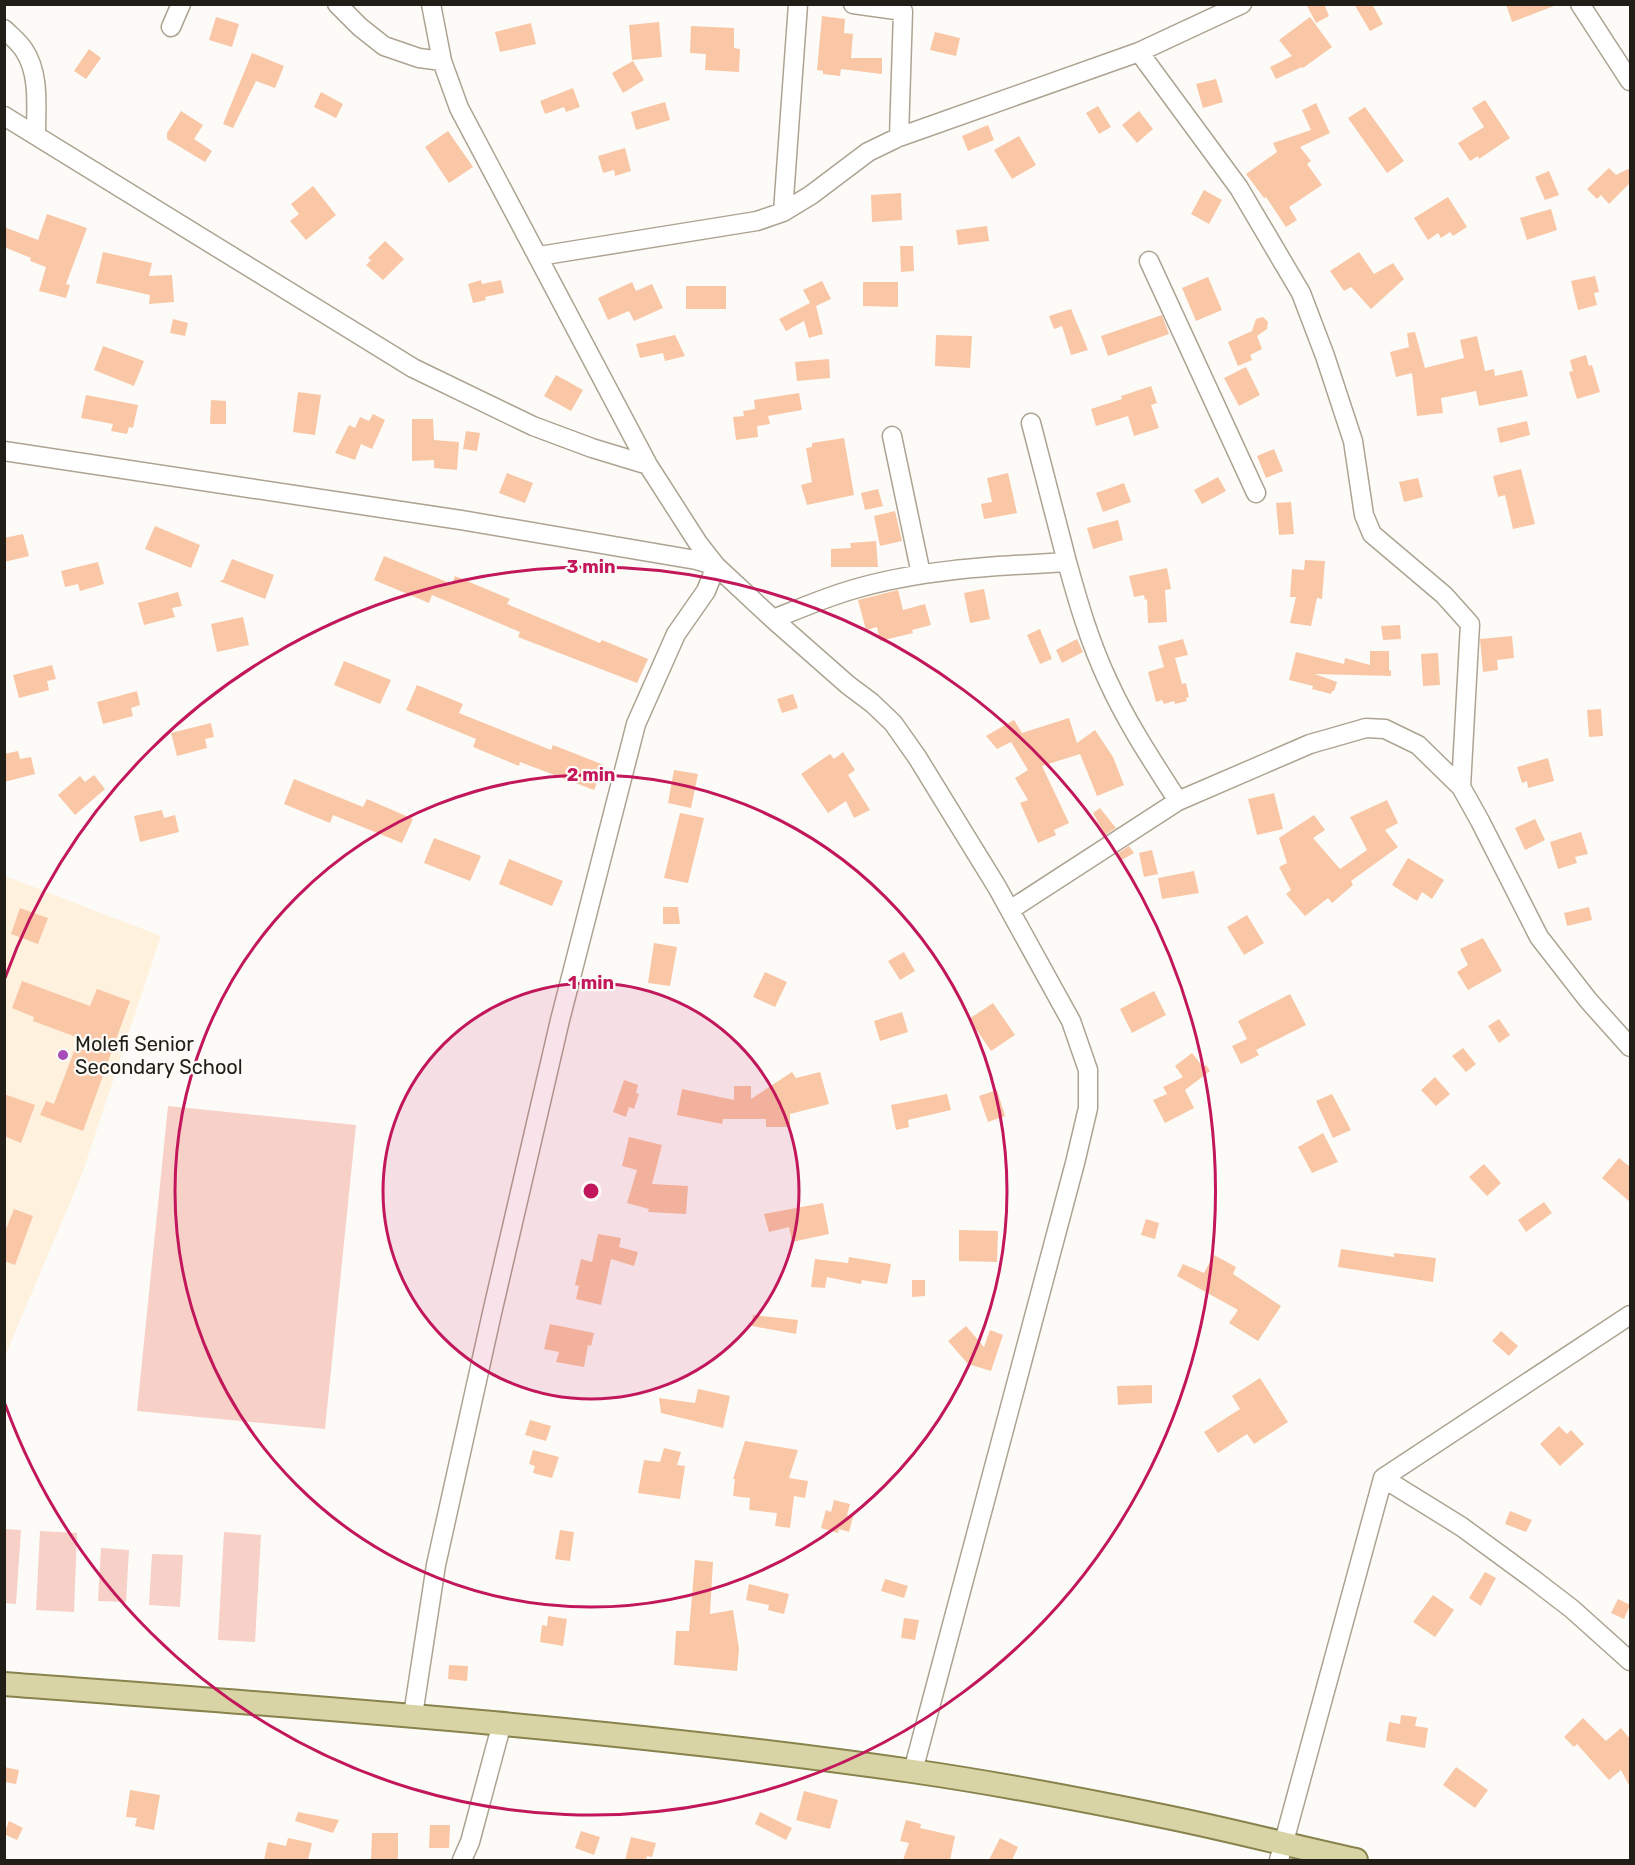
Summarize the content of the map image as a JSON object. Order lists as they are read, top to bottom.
{
  "places": ["Molefi Senior Secondary School"],
  "rings": ["3 min", "2 min", "1 min"]
}
